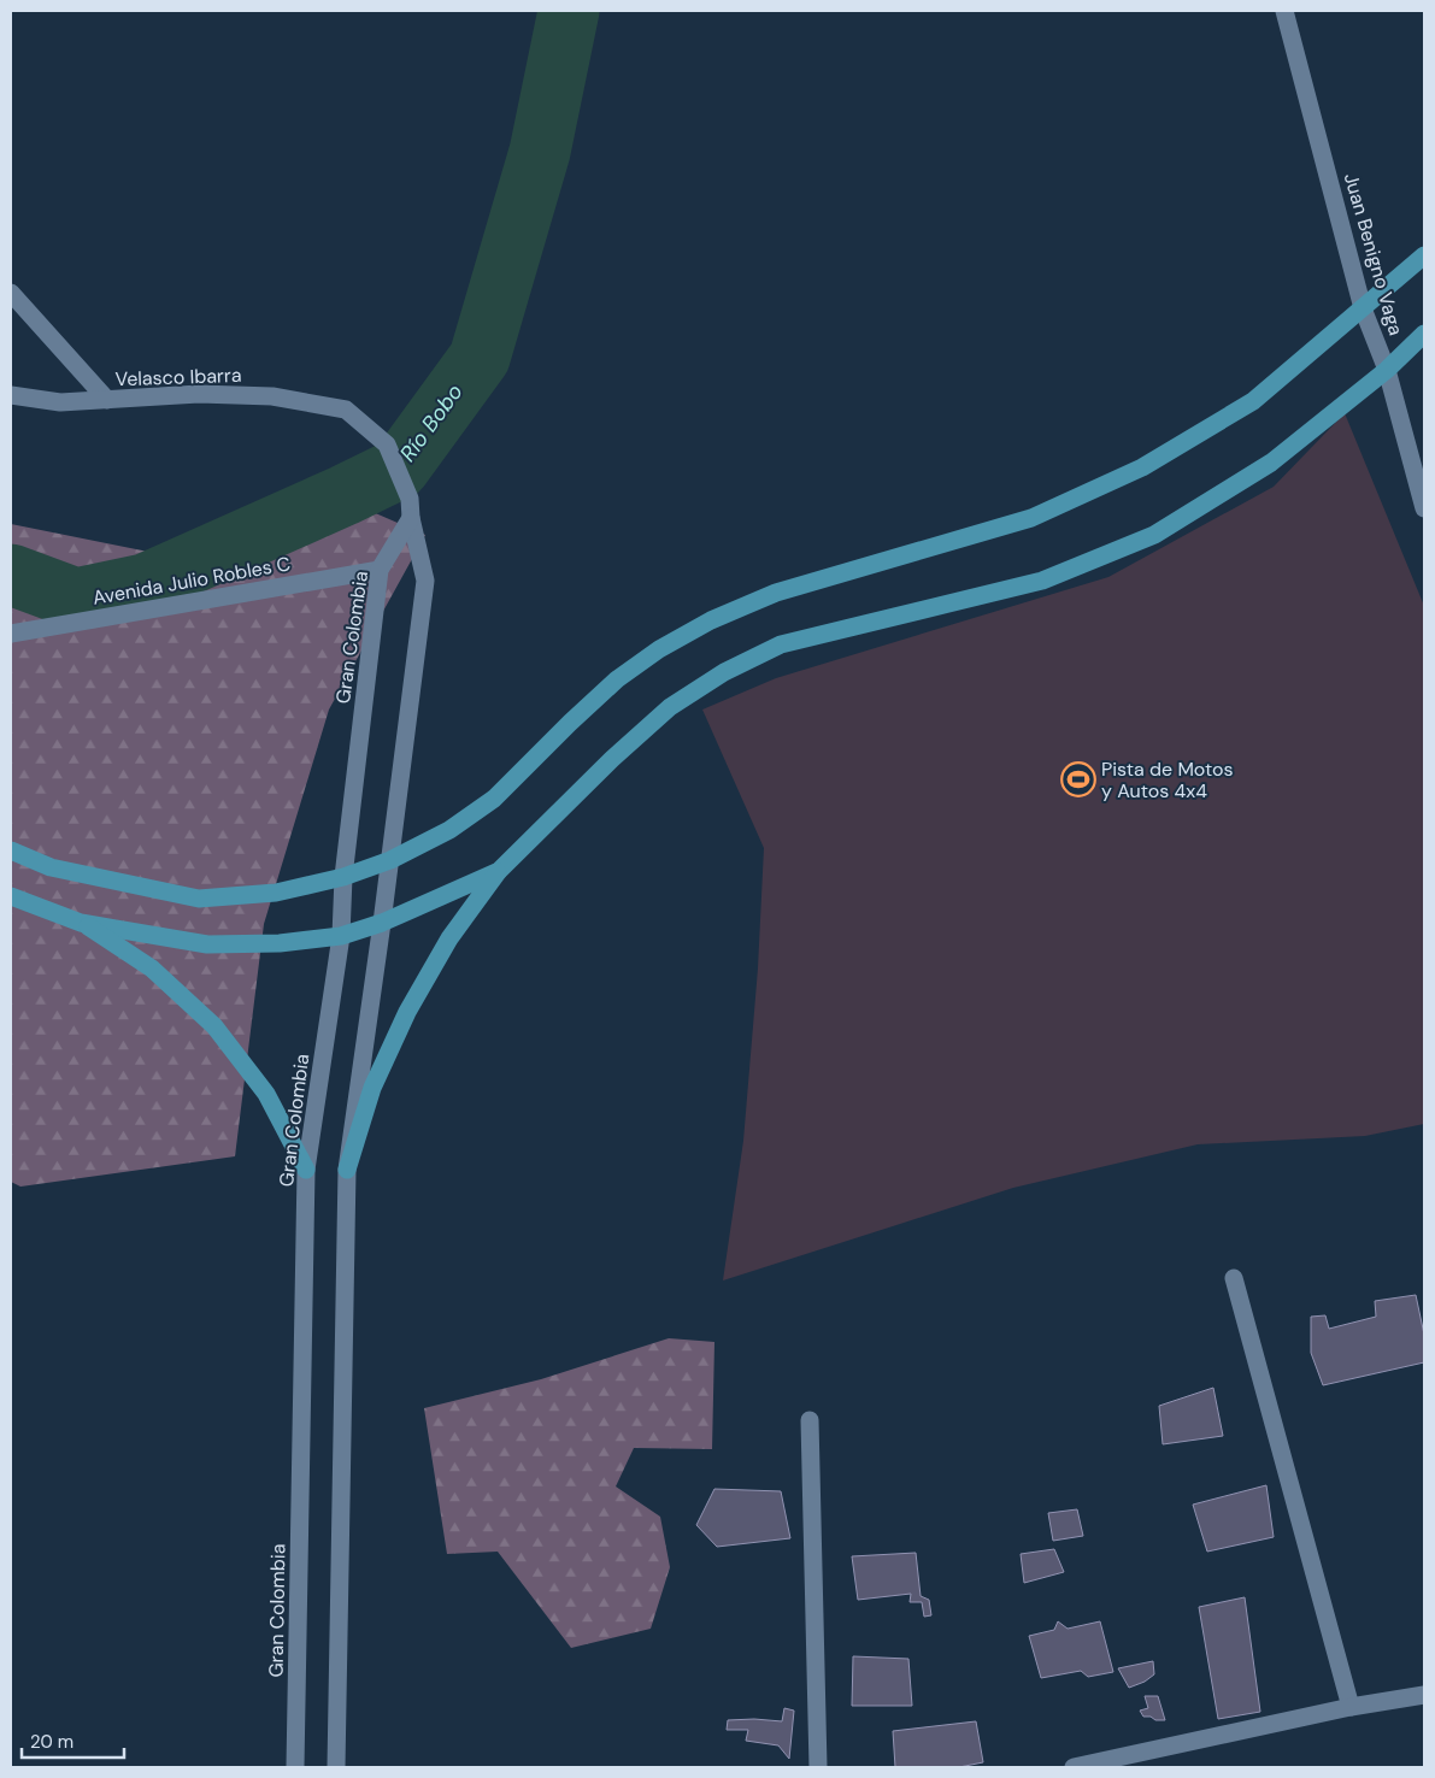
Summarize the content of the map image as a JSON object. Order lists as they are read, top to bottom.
{
  "streets": {
    "street": [
      "Juan Benigno Vaga",
      "Velasco Ibarra",
      "Avenida Julio Robles C",
      "Gran Colombia"
    ]
  },
  "crossings": [
    ["Velasco Ibarra", "Gran Colombia"],
    ["Avenida Julio Robles C", "Gran Colombia"]
  ],
  "water": ["Río Bobo"],
  "places": {
    "sports": ["Pista de Motos y Autos 4x4"]
  },
  "scale_bar": "20 m"
}
